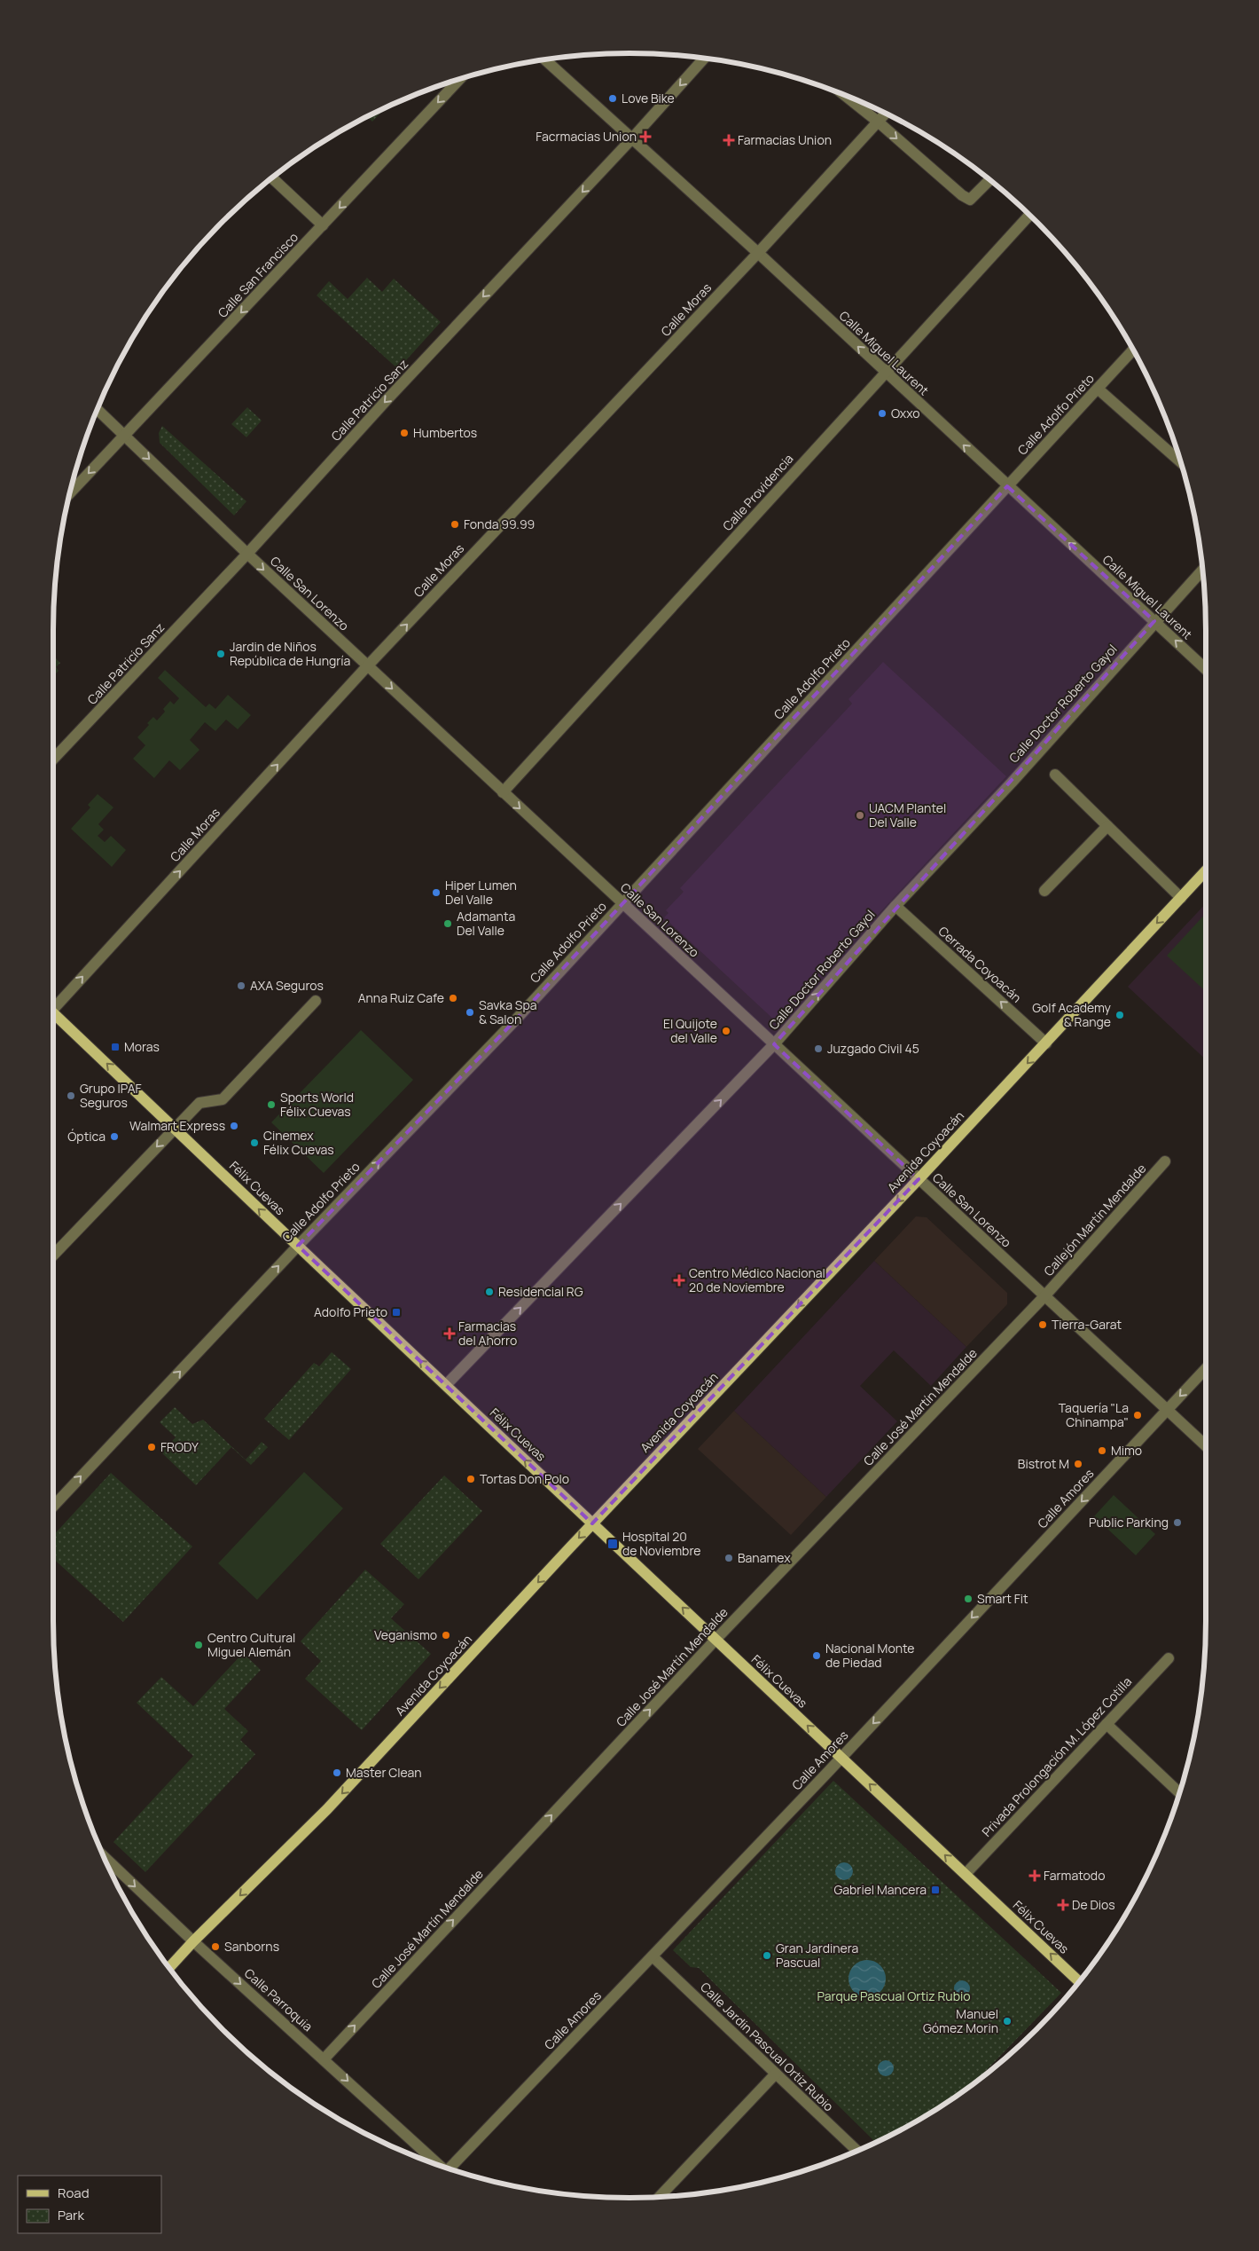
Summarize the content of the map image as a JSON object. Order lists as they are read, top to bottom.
{
  "streets": {
    "main road": ["Avenida Coyoacán", "Félix Cuevas"],
    "street": [
      "Calle San Francisco",
      "Calle Moras",
      "Calle Miguel Laurent",
      "Calle Patricio Sanz",
      "Calle Adolfo Prieto",
      "Calle Providencia",
      "Calle San Lorenzo",
      "Calle Doctor Roberto Gayol",
      "Cerrada Coyoacán",
      "Callejón Martín Mendalde",
      "Calle José Martín Mendalde",
      "Calle Amores",
      "Privada Prolongación M. López Cotilla",
      "Calle Parroquia",
      "Calle Jardin Pascual Ortiz Rubio"
    ]
  },
  "crossings": [
    ["Calle San Francisco", "Calle San Lorenzo"],
    ["Calle Moras", "Calle Miguel Laurent"],
    ["Calle Moras", "Calle San Lorenzo"],
    ["Calle Miguel Laurent", "Calle Patricio Sanz"],
    ["Calle Miguel Laurent", "Calle Adolfo Prieto"],
    ["Calle Miguel Laurent", "Calle Providencia"],
    ["Calle Miguel Laurent", "Calle Doctor Roberto Gayol"],
    ["Calle Patricio Sanz", "Calle San Lorenzo"],
    ["Calle Adolfo Prieto", "Calle San Lorenzo"],
    ["Calle Adolfo Prieto", "Félix Cuevas"],
    ["Calle Providencia", "Calle San Lorenzo"],
    ["Calle San Lorenzo", "Calle Doctor Roberto Gayol"],
    ["Calle San Lorenzo", "Avenida Coyoacán"],
    ["Calle San Lorenzo", "Callejón Martín Mendalde"],
    ["Calle San Lorenzo", "Calle José Martín Mendalde"],
    ["Calle San Lorenzo", "Calle Amores"],
    ["Calle Doctor Roberto Gayol", "Cerrada Coyoacán"],
    ["Calle Doctor Roberto Gayol", "Félix Cuevas"],
    ["Cerrada Coyoacán", "Avenida Coyoacán"],
    ["Avenida Coyoacán", "Félix Cuevas"],
    ["Avenida Coyoacán", "Calle Parroquia"],
    ["Félix Cuevas", "Calle José Martín Mendalde"],
    ["Félix Cuevas", "Calle Amores"],
    ["Félix Cuevas", "Privada Prolongación M. López Cotilla"],
    ["Callejón Martín Mendalde", "Calle José Martín Mendalde"],
    ["Calle José Martín Mendalde", "Calle Parroquia"],
    ["Calle Amores", "Calle Jardin Pascual Ortiz Rubio"]
  ],
  "one_way": [
    "Calle San Francisco",
    "Calle Moras",
    "Calle Miguel Laurent",
    "Calle Patricio Sanz",
    "Calle Adolfo Prieto",
    "Calle San Lorenzo",
    "Calle Doctor Roberto Gayol",
    "Cerrada Coyoacán",
    "Avenida Coyoacán",
    "Félix Cuevas",
    "Calle José Martín Mendalde",
    "Calle Amores",
    "Calle Parroquia"
  ],
  "parks": ["Parque Pascual Ortiz Rubio"],
  "places": {
    "other": [
      "Love Bike",
      "Oxxo",
      "Humbertos",
      "Fonda 99.99",
      "Jardin de Niños República de Hungría",
      "UACM Plantel Del Valle",
      "Hiper Lumen Del Valle",
      "Adamanta Del Valle",
      "AXA Seguros",
      "Anna Ruiz Cafe",
      "Savka Spa & Salon",
      "Golf Academy & Range",
      "El Quijote del Valle",
      "Juzgado Civil 45",
      "Grupo IPAF Seguros",
      "Sports World Félix Cuevas",
      "Walmart Express",
      "Óptica",
      "Cinemex Félix Cuevas",
      "Residencial RG",
      "Tierra-Garat",
      "Taquería \"La Chinampa\"",
      "FRODY",
      "Mimo",
      "Bistrot M",
      "Tortas Don Polo",
      "Public Parking",
      "Banamex",
      "Smart Fit",
      "Veganismo",
      "Centro Cultural Miguel Alemán",
      "Nacional Monte de Piedad",
      "Master Clean",
      "Sanborns",
      "Gran Jardinera Pascual",
      "Manuel Gómez Morin"
    ],
    "health": [
      "Facrmacias Union",
      "Farmacias Union",
      "Centro Médico Nacional 20 de Noviembre",
      "Farmacias del Ahorro",
      "Farmatodo",
      "De Dios"
    ],
    "transit": [
      "Moras",
      "Adolfo Prieto",
      "Hospital 20 de Noviembre",
      "Gabriel Mancera"
    ]
  },
  "legend": ["Road", "Park"]
}
